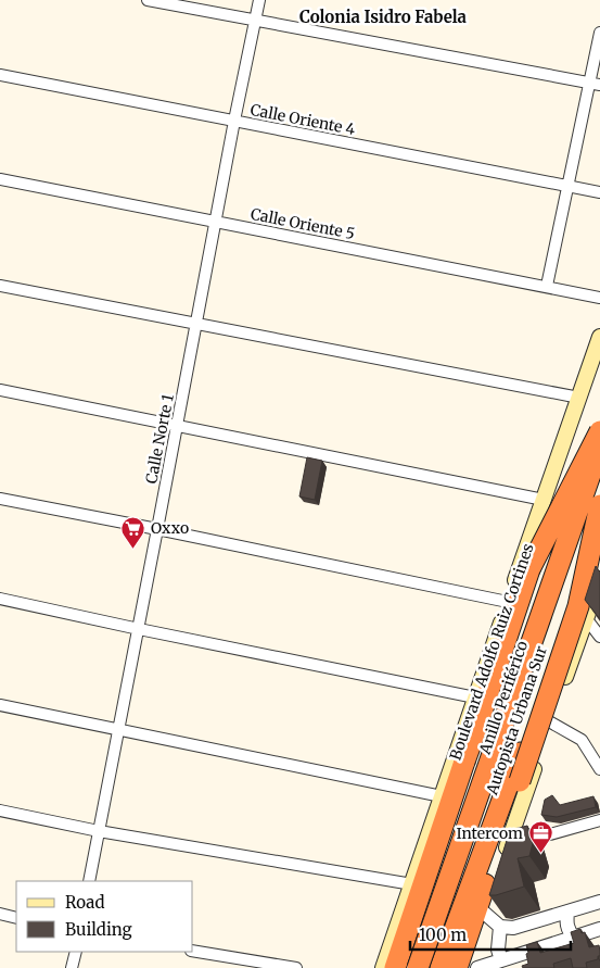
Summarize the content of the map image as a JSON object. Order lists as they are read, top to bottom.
{
  "streets": {
    "highway": ["Anillo Periférico", "Autopista Urbana Sur"],
    "main road": ["Boulevard Adolfo Ruiz Cortines"],
    "street": ["Calle Oriente 4", "Calle Oriente 5", "Calle Norte 1"]
  },
  "crossings": [
    ["Calle Oriente 4", "Calle Norte 1"],
    ["Calle Oriente 5", "Calle Norte 1"]
  ],
  "districts": ["Colonia Isidro Fabela"],
  "places": {
    "supermarket": ["Oxxo"],
    "office": ["Intercom"]
  },
  "legend": ["Road", "Building"],
  "scale_bar": "100 m"
}
